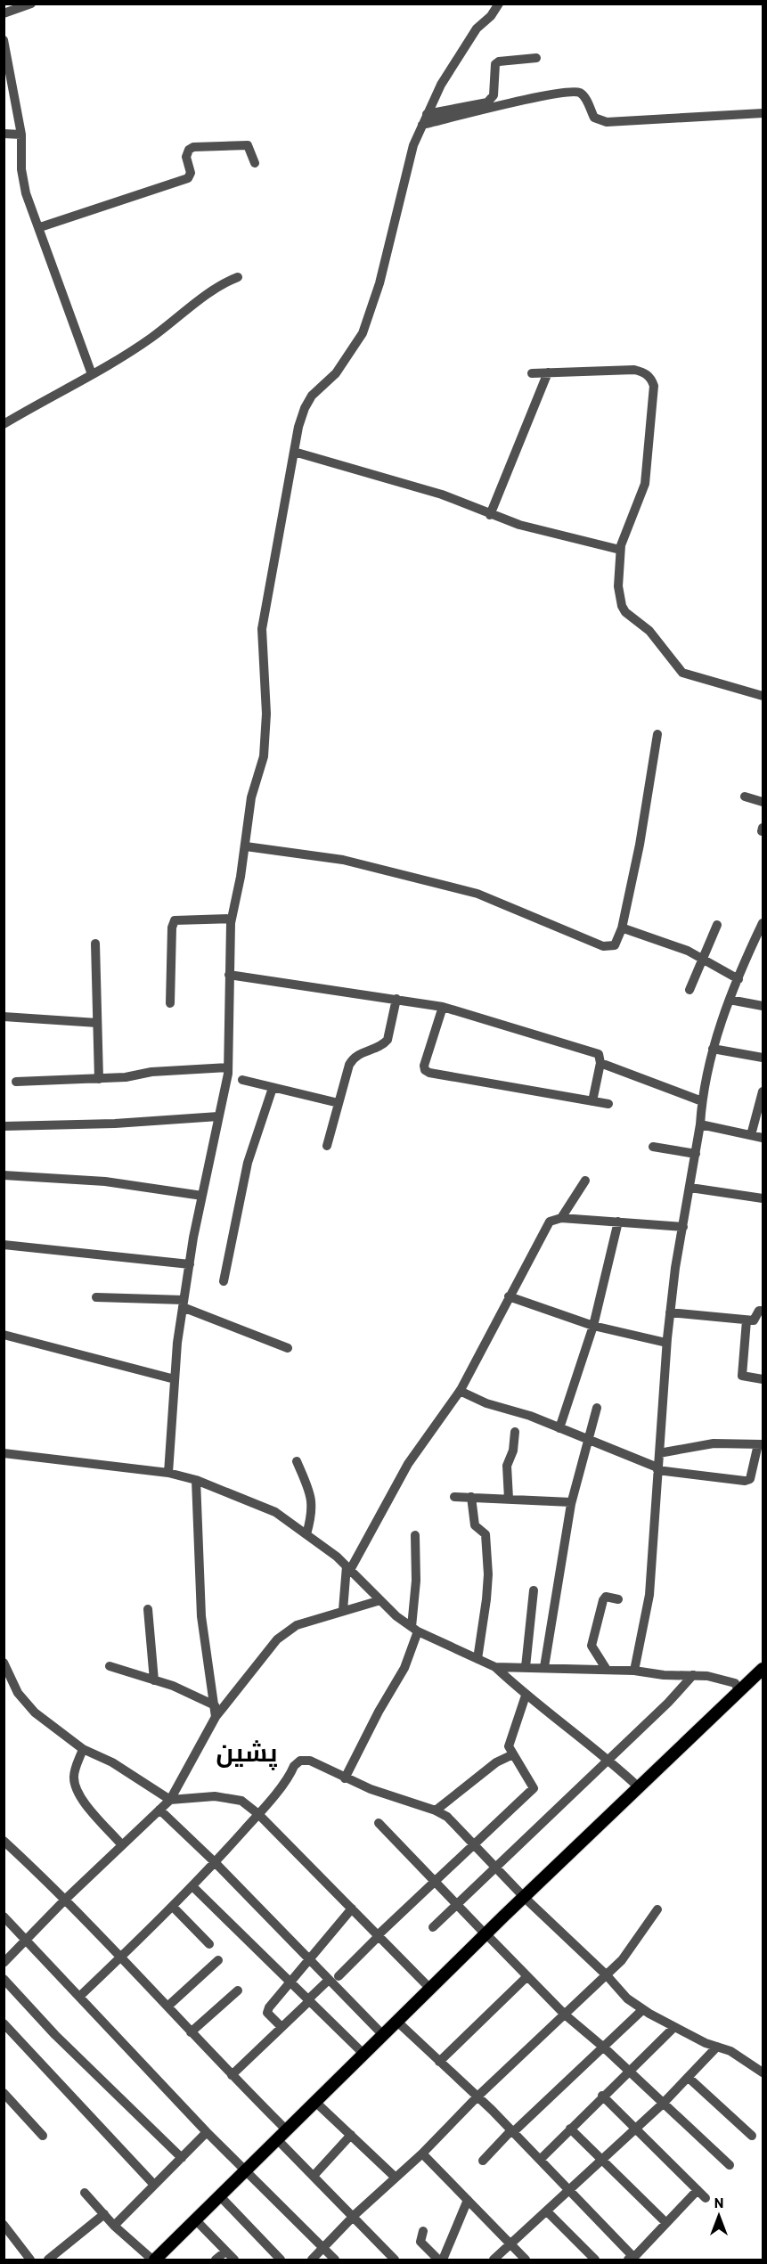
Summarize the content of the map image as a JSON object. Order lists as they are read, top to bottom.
{
  "districts": ["پشین"],
  "north": "top"
}
